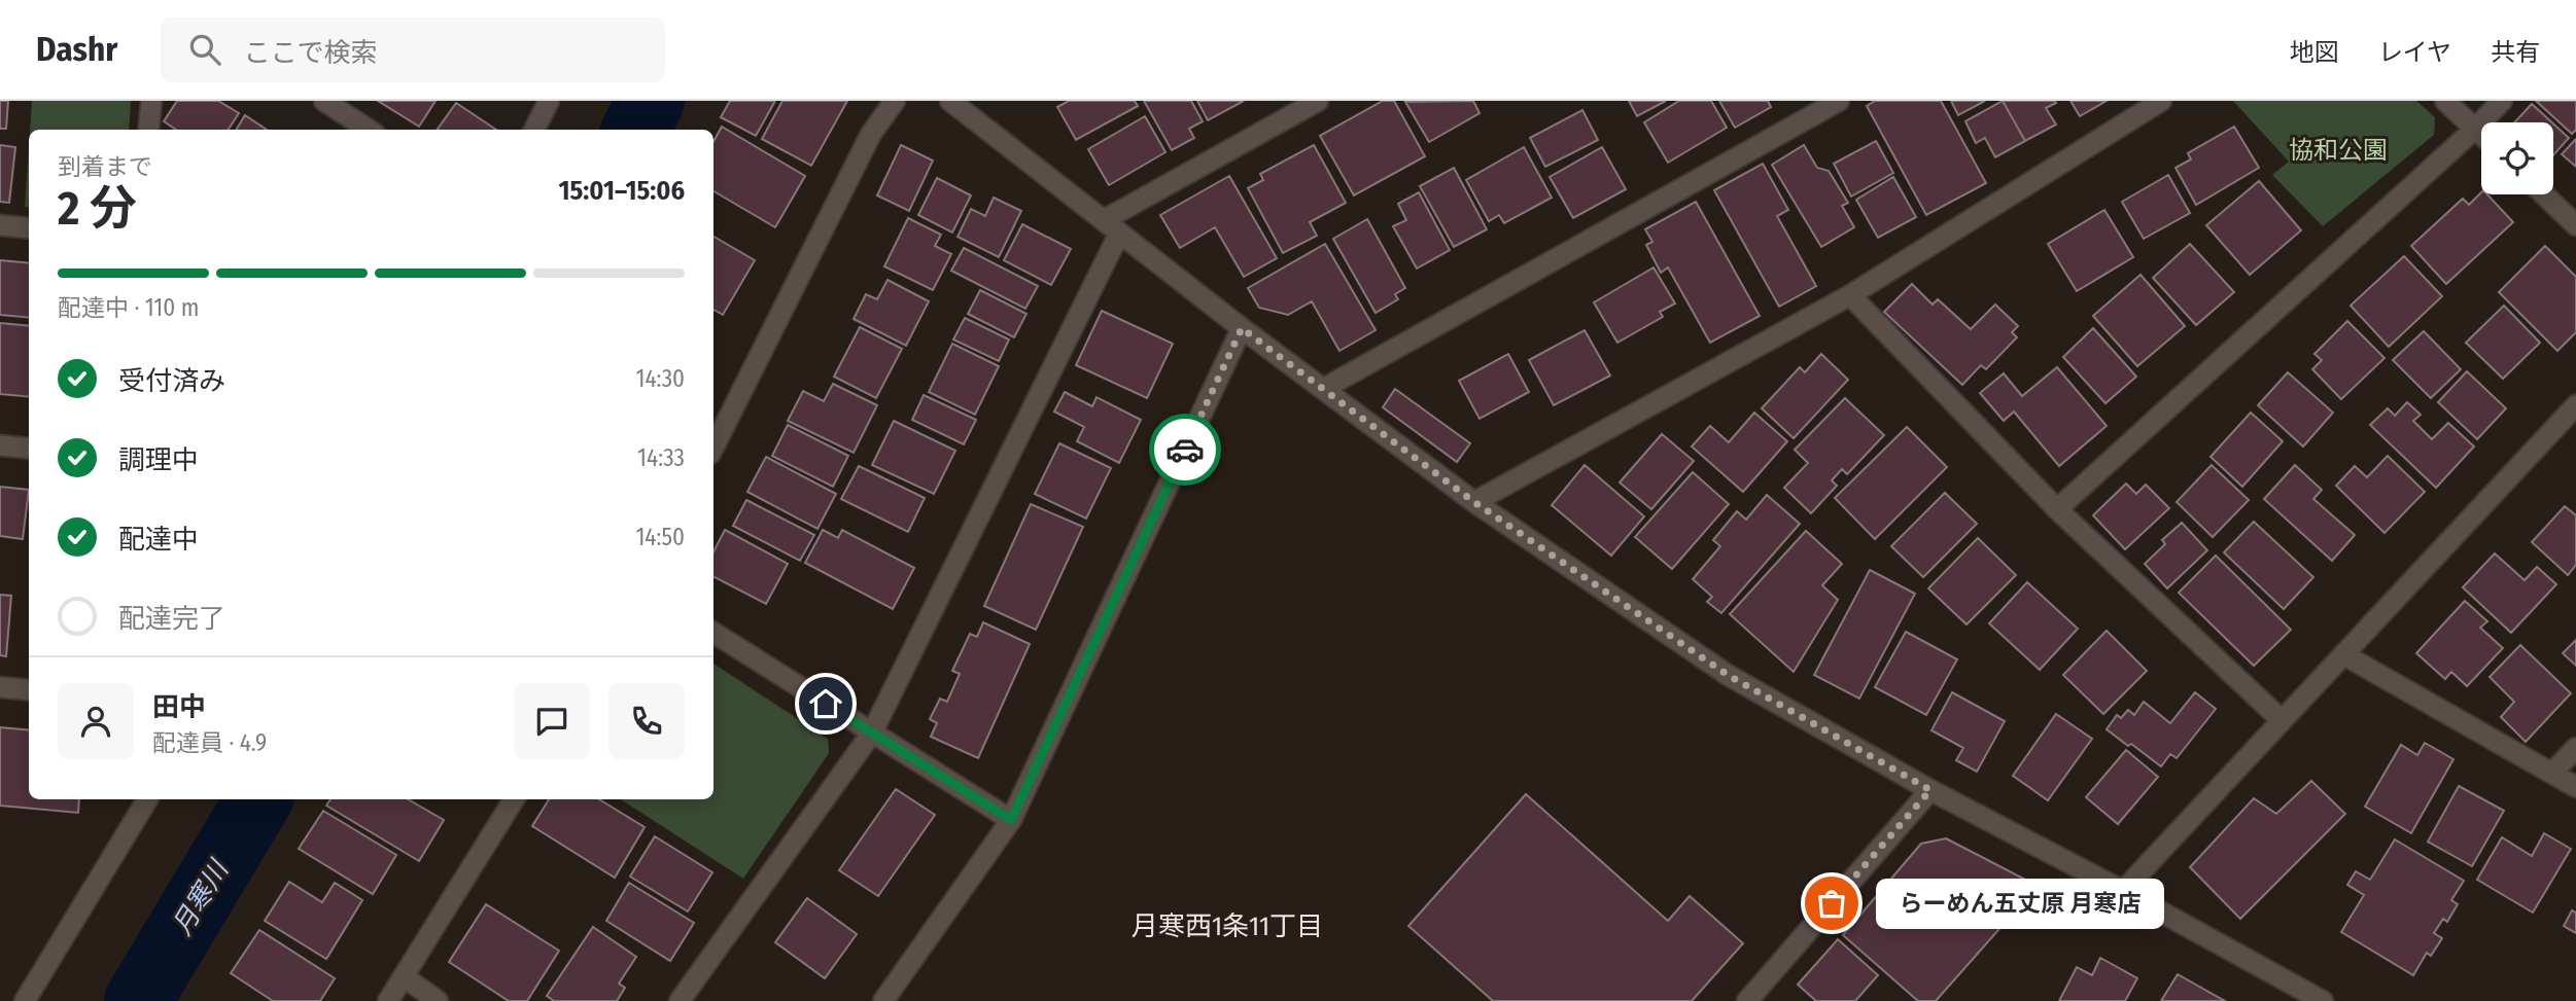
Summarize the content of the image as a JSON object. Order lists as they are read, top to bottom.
{
  "districts": ["月寒西1条11丁目"],
  "water": ["月寒川"],
  "parks": ["協和公園"],
  "places": ["らーめん五丈原 月寒店"],
  "page": {
    "header": "Dashr",
    "search": "ここで検索",
    "nav": ["地図", "レイヤ", "共有"],
    "heading": ["2 分", "到着まで", "15:01–15:06"],
    "panel": ["田中", "配達員 · 4.9"],
    "bar": "配達中 · 110 m",
    "list": [
      ["受付済み", "14:30"],
      ["調理中", "14:33"],
      ["配達中", "14:50"],
      "配達完了"
    ],
    "bubble": "らーめん五丈原 月寒店"
  }
}
